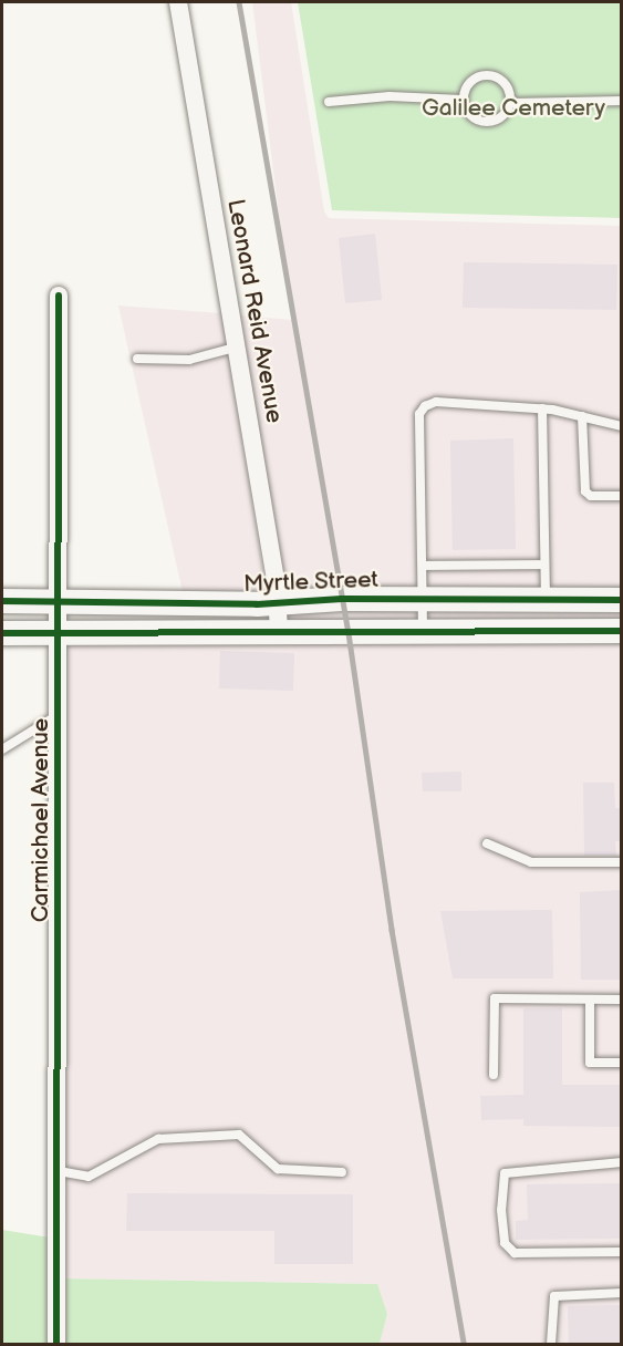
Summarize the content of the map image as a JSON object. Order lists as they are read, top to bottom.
{
  "streets": {
    "street": ["Leonard Reid Avenue", "Myrtle Street", "Carmichael Avenue"]
  },
  "crossings": [
    ["Leonard Reid Avenue", "Myrtle Street"],
    ["Myrtle Street", "Carmichael Avenue"]
  ],
  "parks": ["Galilee Cemetery"]
}
